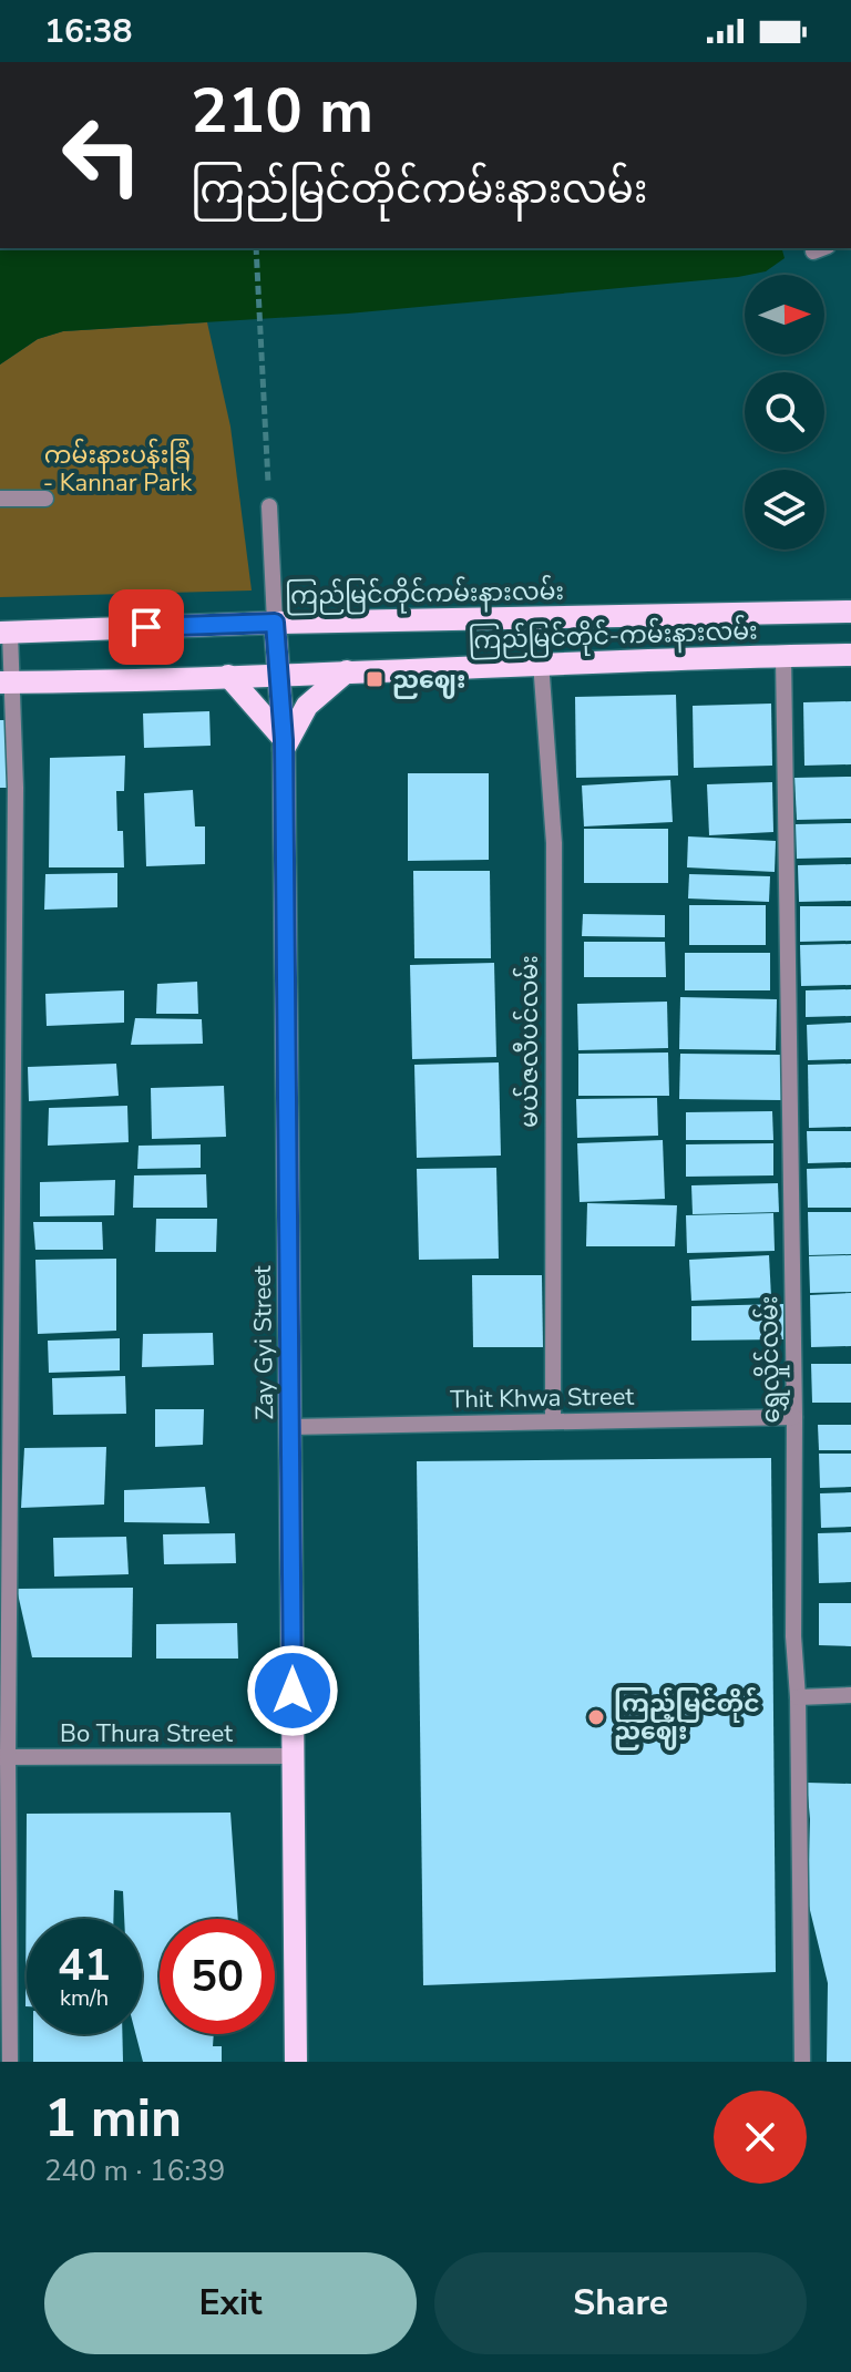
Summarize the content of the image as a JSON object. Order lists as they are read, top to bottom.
{
  "streets": {
    "main road": ["ကြည်မြင်တိုင်ကမ်းနားလမ်း", "ကြည်မြင်တိုင်-ကမ်းနားလမ်း", "Zay Gyi Street"],
    "street": [
      "မယ်ဇလီပင်လမ်း",
      "ရွှေလှိုင်လမ်း",
      "Thit Khwa Street",
      "Bo Thura Street"
    ]
  },
  "crossings": [
    ["ကြည်မြင်တိုင်ကမ်းနားလမ်း", "Zay Gyi Street"],
    ["ကြည်မြင်တိုင်-ကမ်းနားလမ်း", "မယ်ဇလီပင်လမ်း"],
    ["ကြည်မြင်တိုင်-ကမ်းနားလမ်း", "ရွှေလှိုင်လမ်း"],
    ["မယ်ဇလီပင်လမ်း", "Thit Khwa Street"],
    ["Zay Gyi Street", "Thit Khwa Street"],
    ["Zay Gyi Street", "Bo Thura Street"],
    ["ရွှေလှိုင်လမ်း", "Thit Khwa Street"]
  ],
  "parks": ["ကမ်းနားပန်းခြံ - Kannar Park"],
  "places": {
    "transit": ["ညဈေး"],
    "other": ["ကြည့်မြင်တိုင် ညဈေး"]
  },
  "north": "right",
  "page": {
    "status": "16:38",
    "turn": ["210 m", "ကြည်မြင်တိုင်ကမ်းနားလမ်း"],
    "speed": "41 km/h",
    "limit": "50",
    "heading": ["1 min", "240 m · 16:39"],
    "buttons": ["Exit", "Share"]
  }
}
